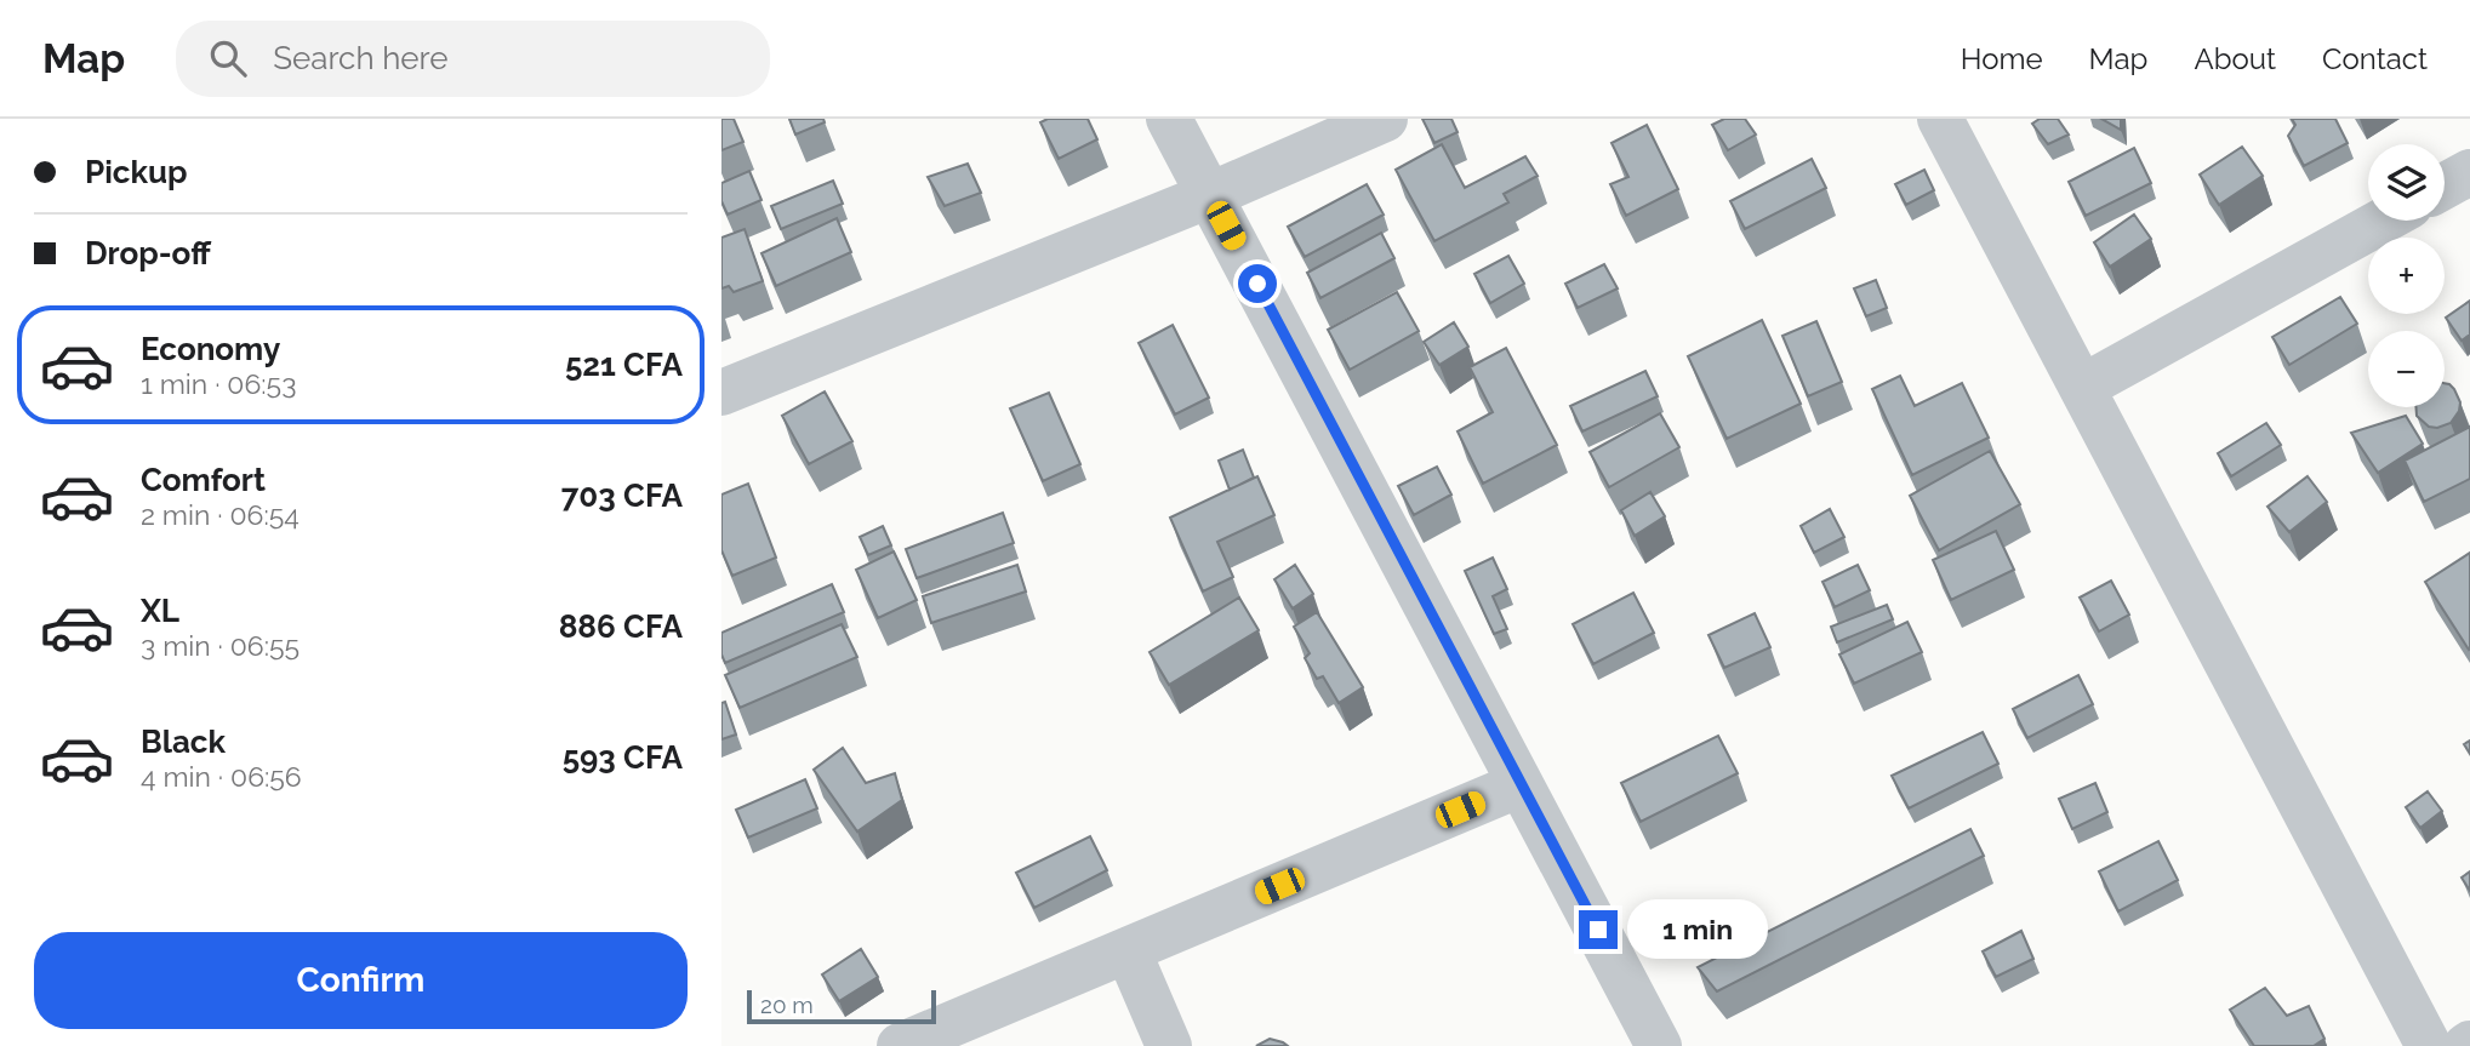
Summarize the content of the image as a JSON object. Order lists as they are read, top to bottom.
{
  "scale_bar": "20 m",
  "page": {
    "header": "Map",
    "search": "Search here",
    "nav": [
      "Home",
      "Map",
      "About",
      "Contact"
    ],
    "banner": ["Pickup", "Drop-off"],
    "map_buttons": ["+", "−"],
    "list": [
      {
        "name": "Economy",
        "note": "1 min · 06:53",
        "value": "521 CFA"
      },
      {
        "name": "Comfort",
        "note": "2 min · 06:54",
        "value": "703 CFA"
      },
      {
        "name": "XL",
        "note": "3 min · 06:55",
        "value": "886 CFA"
      },
      {
        "name": "Black",
        "note": "4 min · 06:56",
        "value": "593 CFA"
      }
    ],
    "bubble": "1 min",
    "buttons": "Confirm",
    "scale": "20 m"
  }
}
